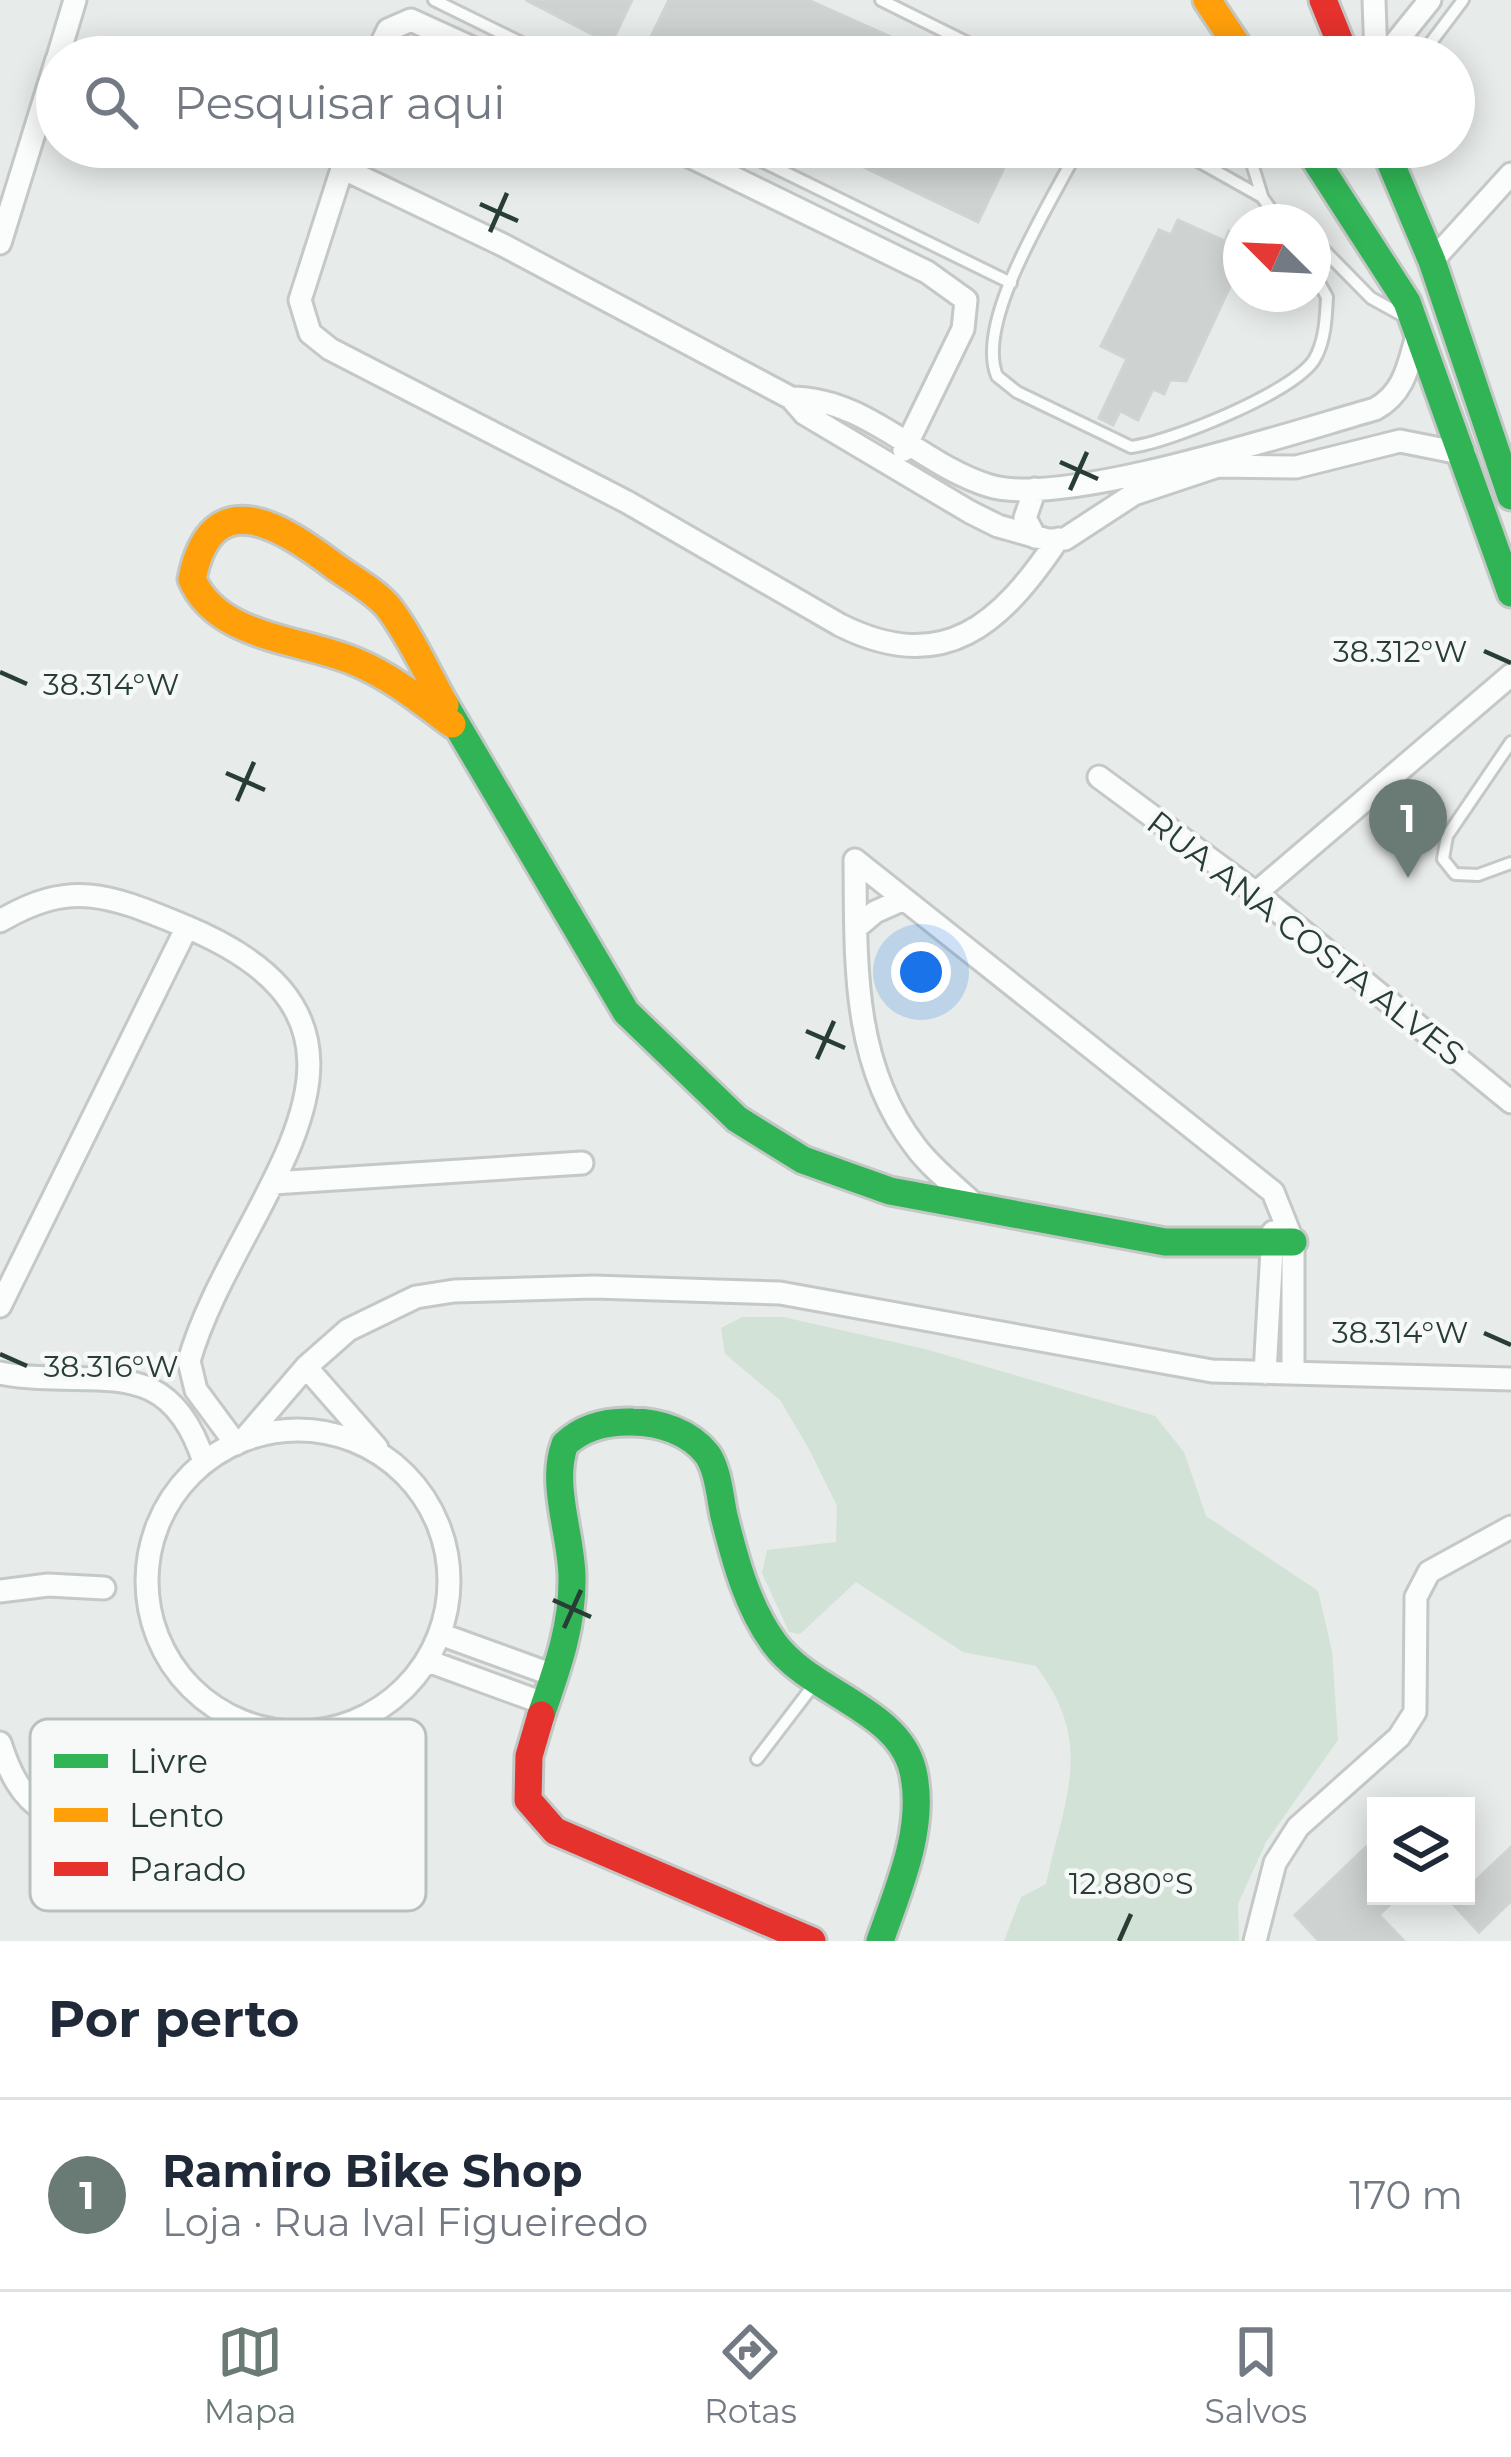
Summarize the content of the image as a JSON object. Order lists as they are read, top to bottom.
{
  "streets": {
    "street": ["RUA ANA COSTA ALVES"]
  },
  "legend": ["Livre", "Lento", "Parado"],
  "north": "top left",
  "page": {
    "search": "Pesquisar aqui",
    "pins": "1",
    "heading": "Por perto",
    "list": [
      {
        "mark": "1",
        "name": "Ramiro Bike Shop",
        "note": "Loja · Rua Ival Figueiredo",
        "value": "170 m"
      }
    ],
    "nav": ["Mapa", "Rotas", "Salvos"]
  },
  "coordinates": [
    "38.312°W",
    "38.314°W",
    "38.316°W",
    "12.880°S"
  ]
}
